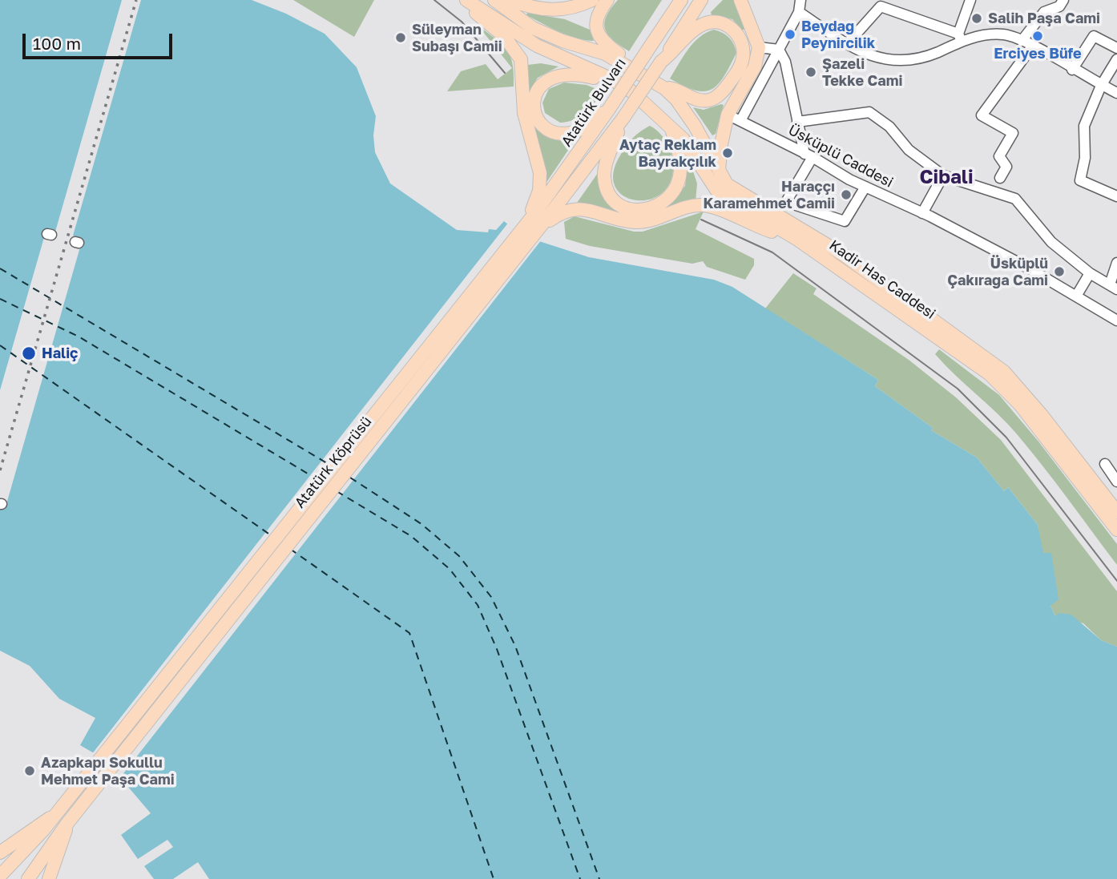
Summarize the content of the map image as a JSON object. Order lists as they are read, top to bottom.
{
  "streets": {
    "main road": ["Atatürk Bulvarı", "Kadir Has Caddesi", "Atatürk Köprüsü"],
    "street": ["Üsküplü Caddesi"]
  },
  "crossings": [
    ["Atatürk Bulvarı", "Atatürk Köprüsü"]
  ],
  "districts": ["Cibali"],
  "places": [
    "Salih Paşa Cami",
    "Beydağ Peynircilik",
    "Erciyes Büfe",
    "Süleyman Subaşı Camii",
    "Şazeli Tekke Cami",
    "Aytaç Reklam Bayrakçılık",
    "Haraççı Karamehmet Camii",
    "Üsküplü Çakırağa Cami",
    "Haliç",
    "Azapkapı Sokullu Mehmet Paşa Cami"
  ],
  "scale_bar": "100 m"
}
